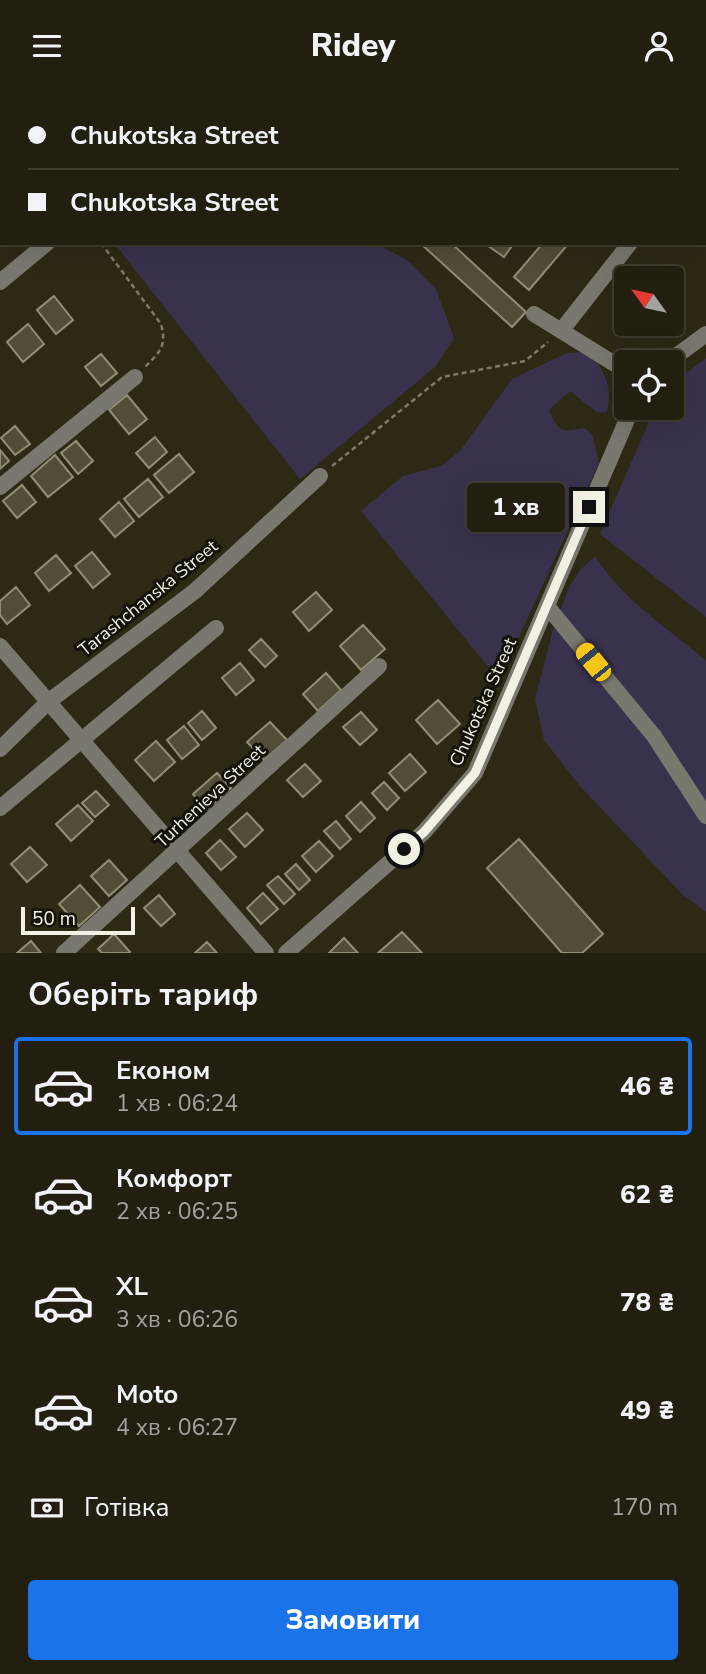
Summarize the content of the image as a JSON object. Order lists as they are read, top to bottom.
{
  "streets": {
    "street": ["Tarashchanska Street", "Chukotska Street", "Turhenieva Street"]
  },
  "scale_bar": "50 m",
  "north": "top left",
  "page": {
    "header": "Ridey",
    "banner": ["Chukotska Street", "Chukotska Street"],
    "bubble": "1 хв",
    "scale": "50 m",
    "heading": "Оберіть тариф",
    "list": [
      {
        "name": "Економ",
        "note": "1 хв · 06:24",
        "value": "46 ₴"
      },
      {
        "name": "Комфорт",
        "note": "2 хв · 06:25",
        "value": "62 ₴"
      },
      {
        "name": "XL",
        "note": "3 хв · 06:26",
        "value": "78 ₴"
      },
      {
        "name": "Moto",
        "note": "4 хв · 06:27",
        "value": "49 ₴"
      }
    ],
    "pay": ["Готівка", "170 m"],
    "buttons": "Замовити"
  }
}
